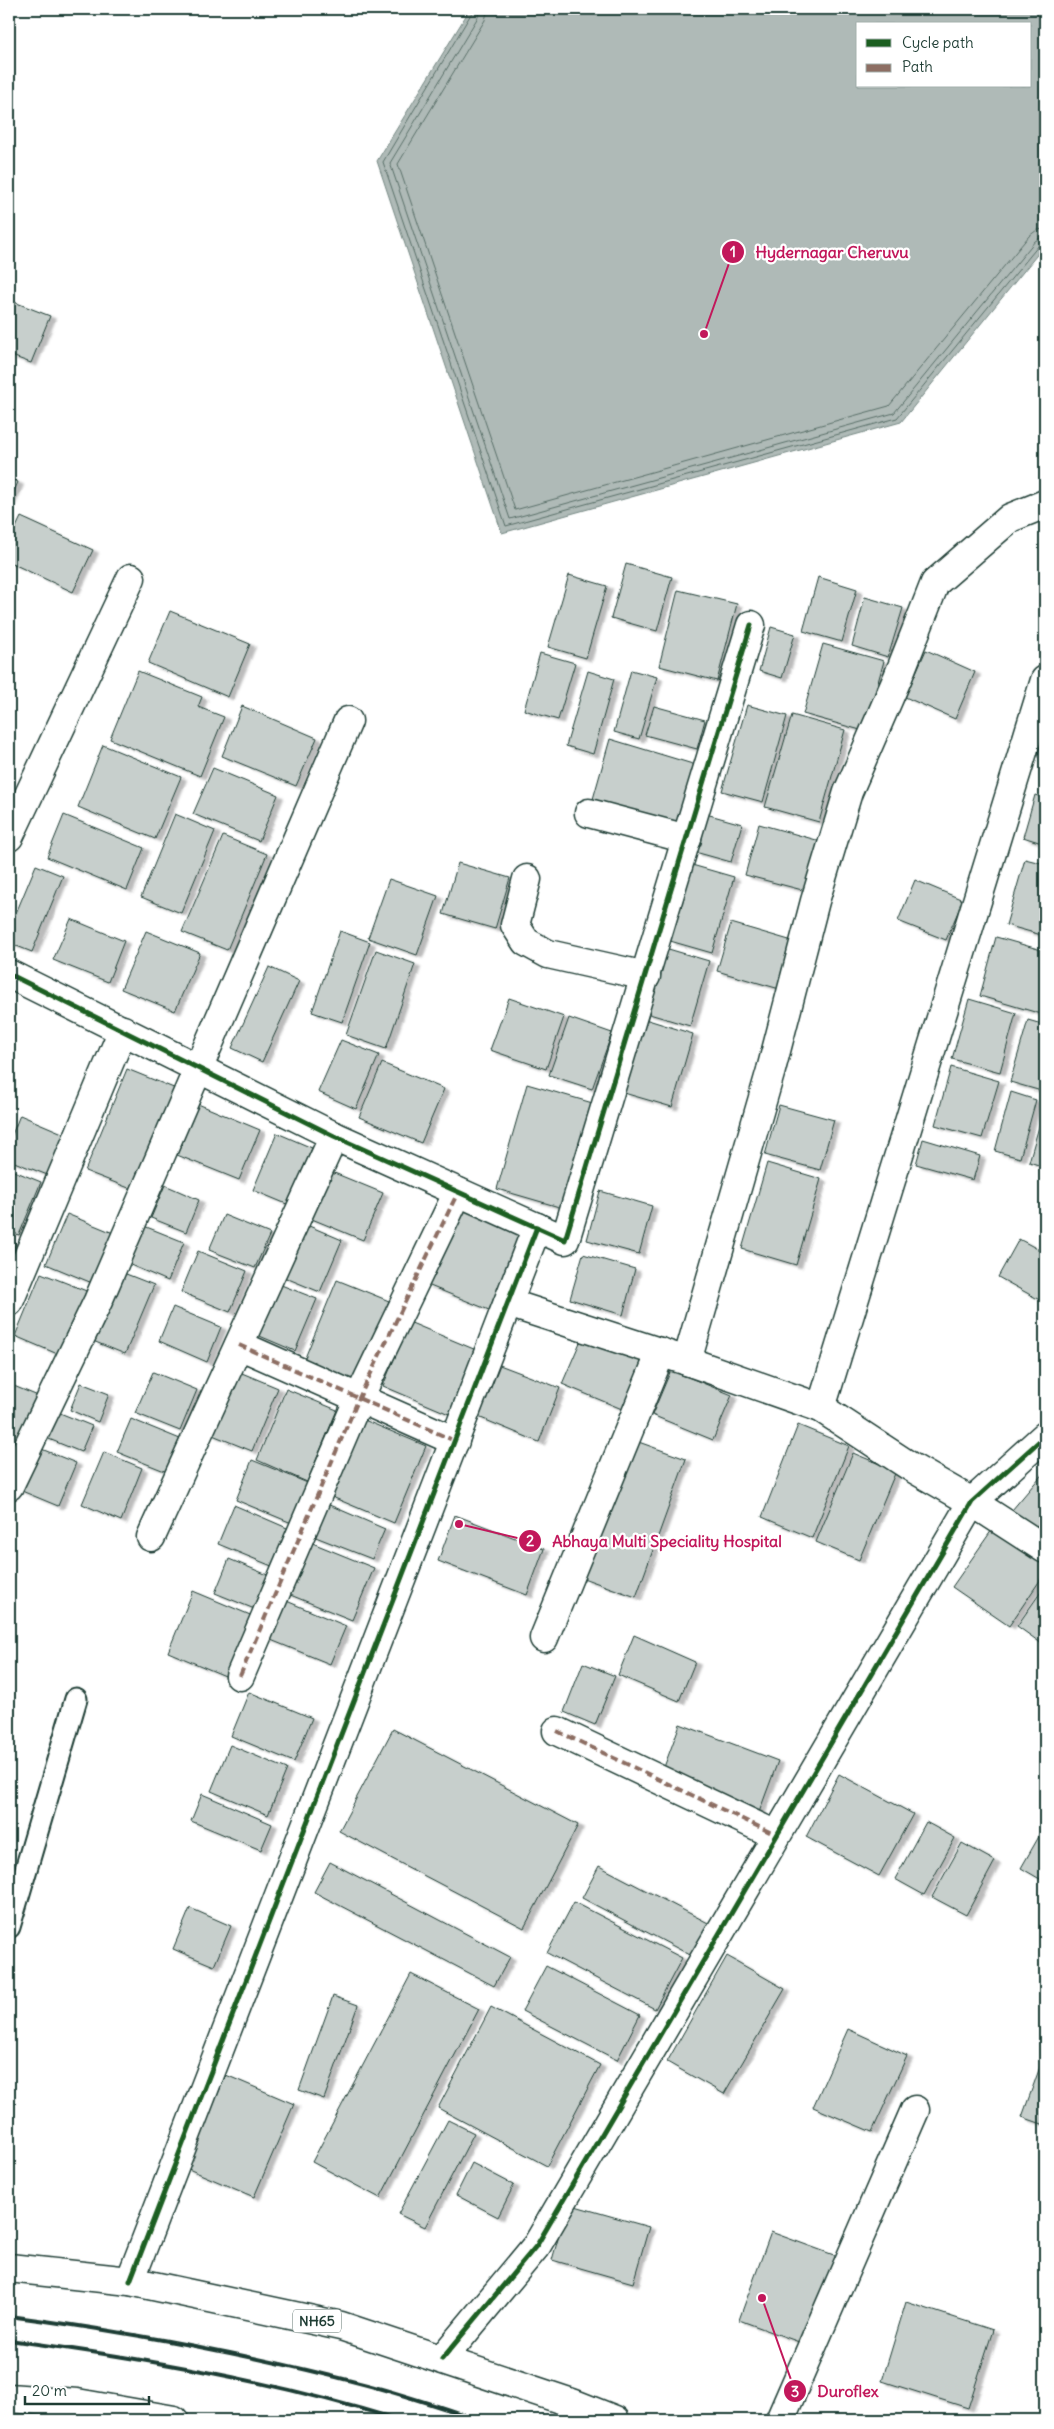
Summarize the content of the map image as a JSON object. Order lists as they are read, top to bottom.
{
  "streets": {
    "main road": ["NH65"]
  },
  "places": ["Hydernagar Cheruvu", "Abhaya Multi Speciality Hospital", "Duroflex"],
  "legend": ["Cycle path", "Path"],
  "scale_bar": "20 m"
}
